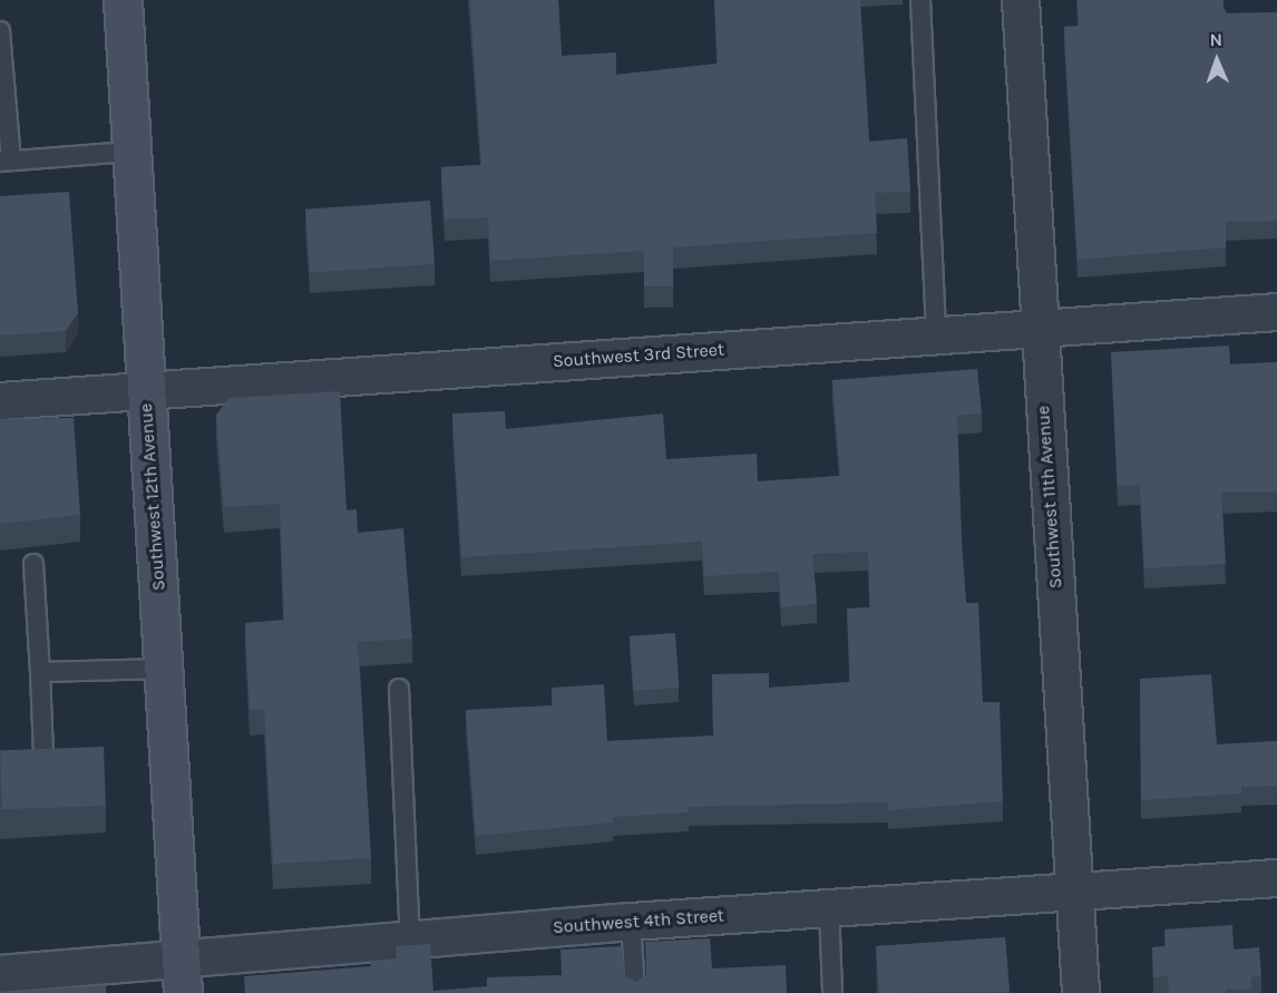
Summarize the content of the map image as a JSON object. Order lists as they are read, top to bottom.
{
  "streets": {
    "main road": ["Southwest 12th Avenue"],
    "street": ["Southwest 3rd Street", "Southwest 11th Avenue", "Southwest 4th Street"]
  },
  "crossings": [
    ["Southwest 3rd Street", "Southwest 12th Avenue"],
    ["Southwest 3rd Street", "Southwest 11th Avenue"],
    ["Southwest 12th Avenue", "Southwest 4th Street"],
    ["Southwest 11th Avenue", "Southwest 4th Street"]
  ],
  "north": "top"
}
